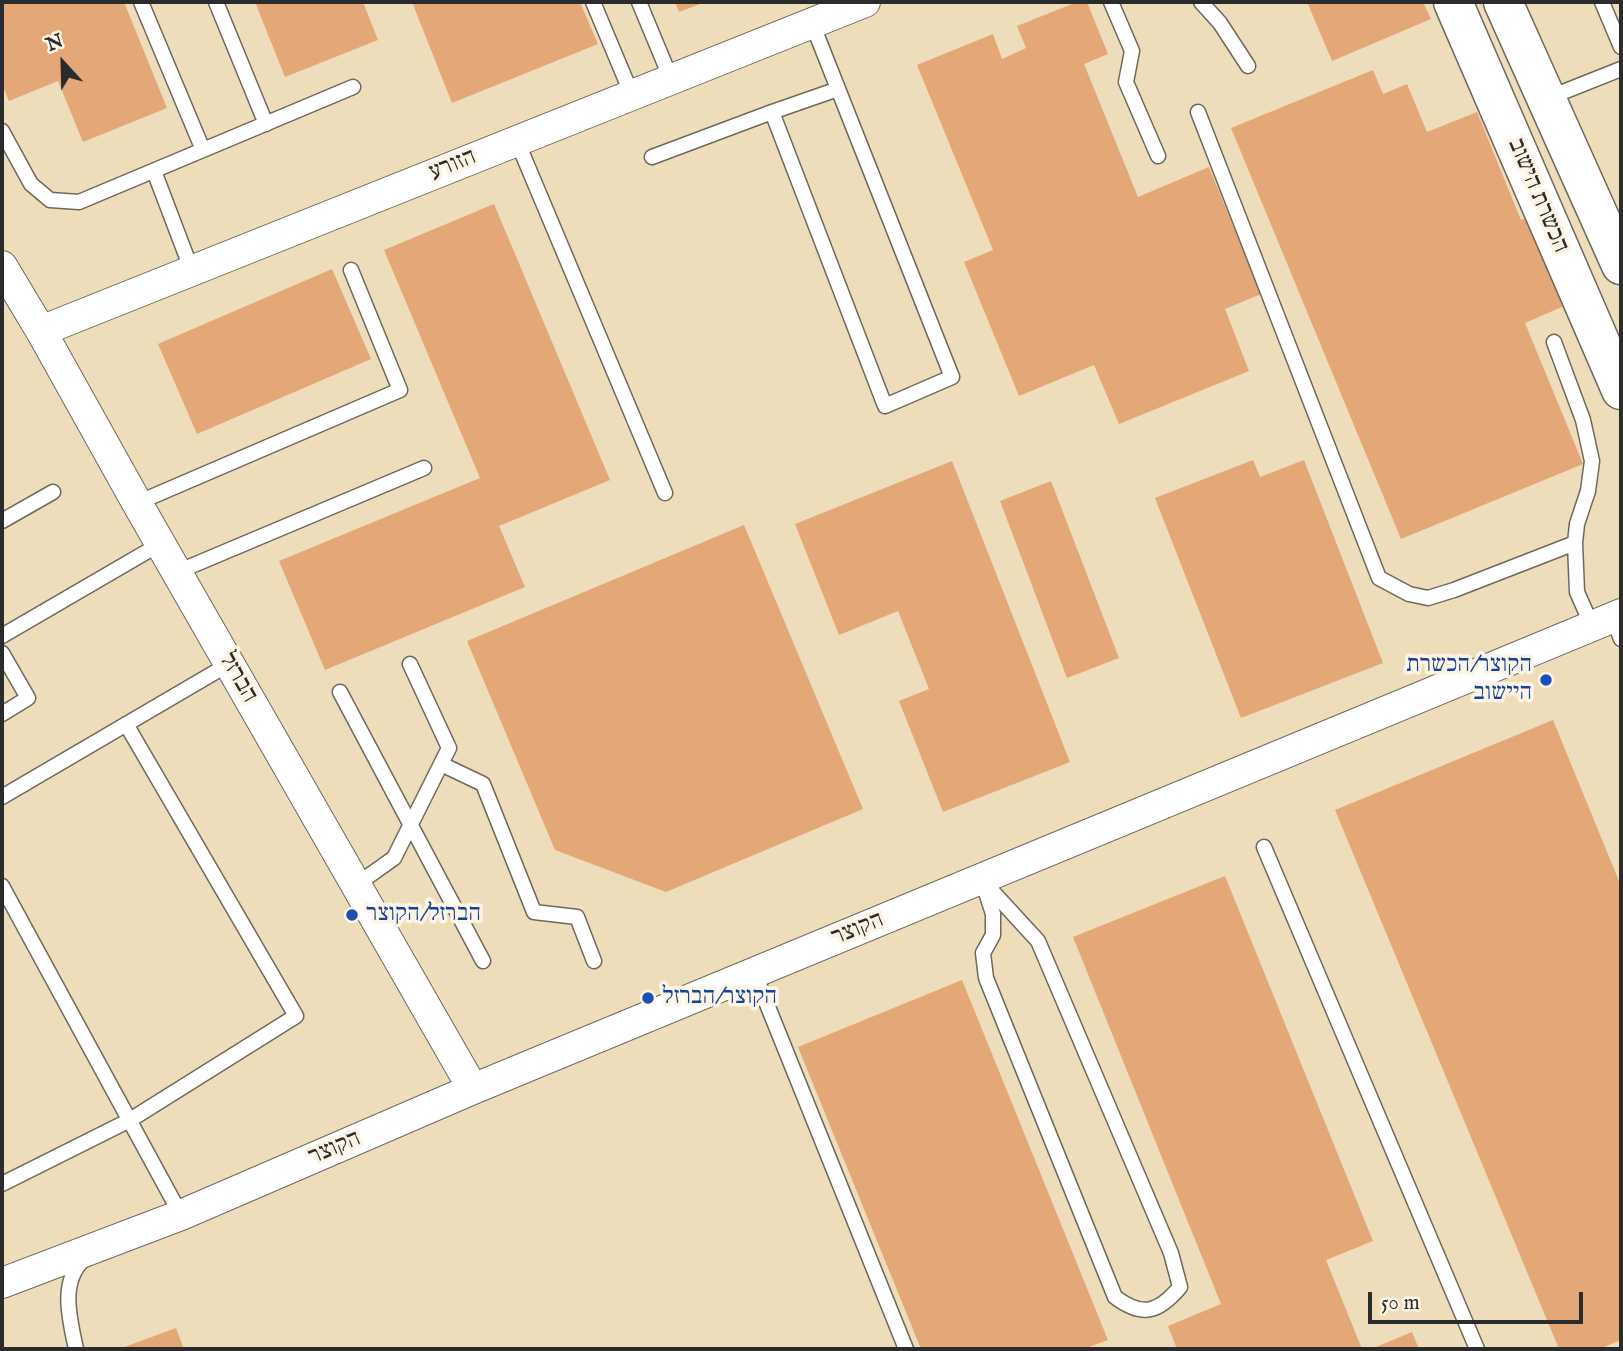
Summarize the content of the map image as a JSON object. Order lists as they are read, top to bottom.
{
  "streets": {
    "street": [
      "הזורע",
      "הכשרת הישוב",
      "הברזל",
      "הקוצר"
    ]
  },
  "crossings": [
    ["הזורע", "הברזל"],
    ["הברזל", "הקוצר"]
  ],
  "places": ["הקוצר/הכשרת היישוב", "הברזל/הקוצר", "הקוצר/הברזל"],
  "scale_bar": "50 m",
  "north": "top"
}
